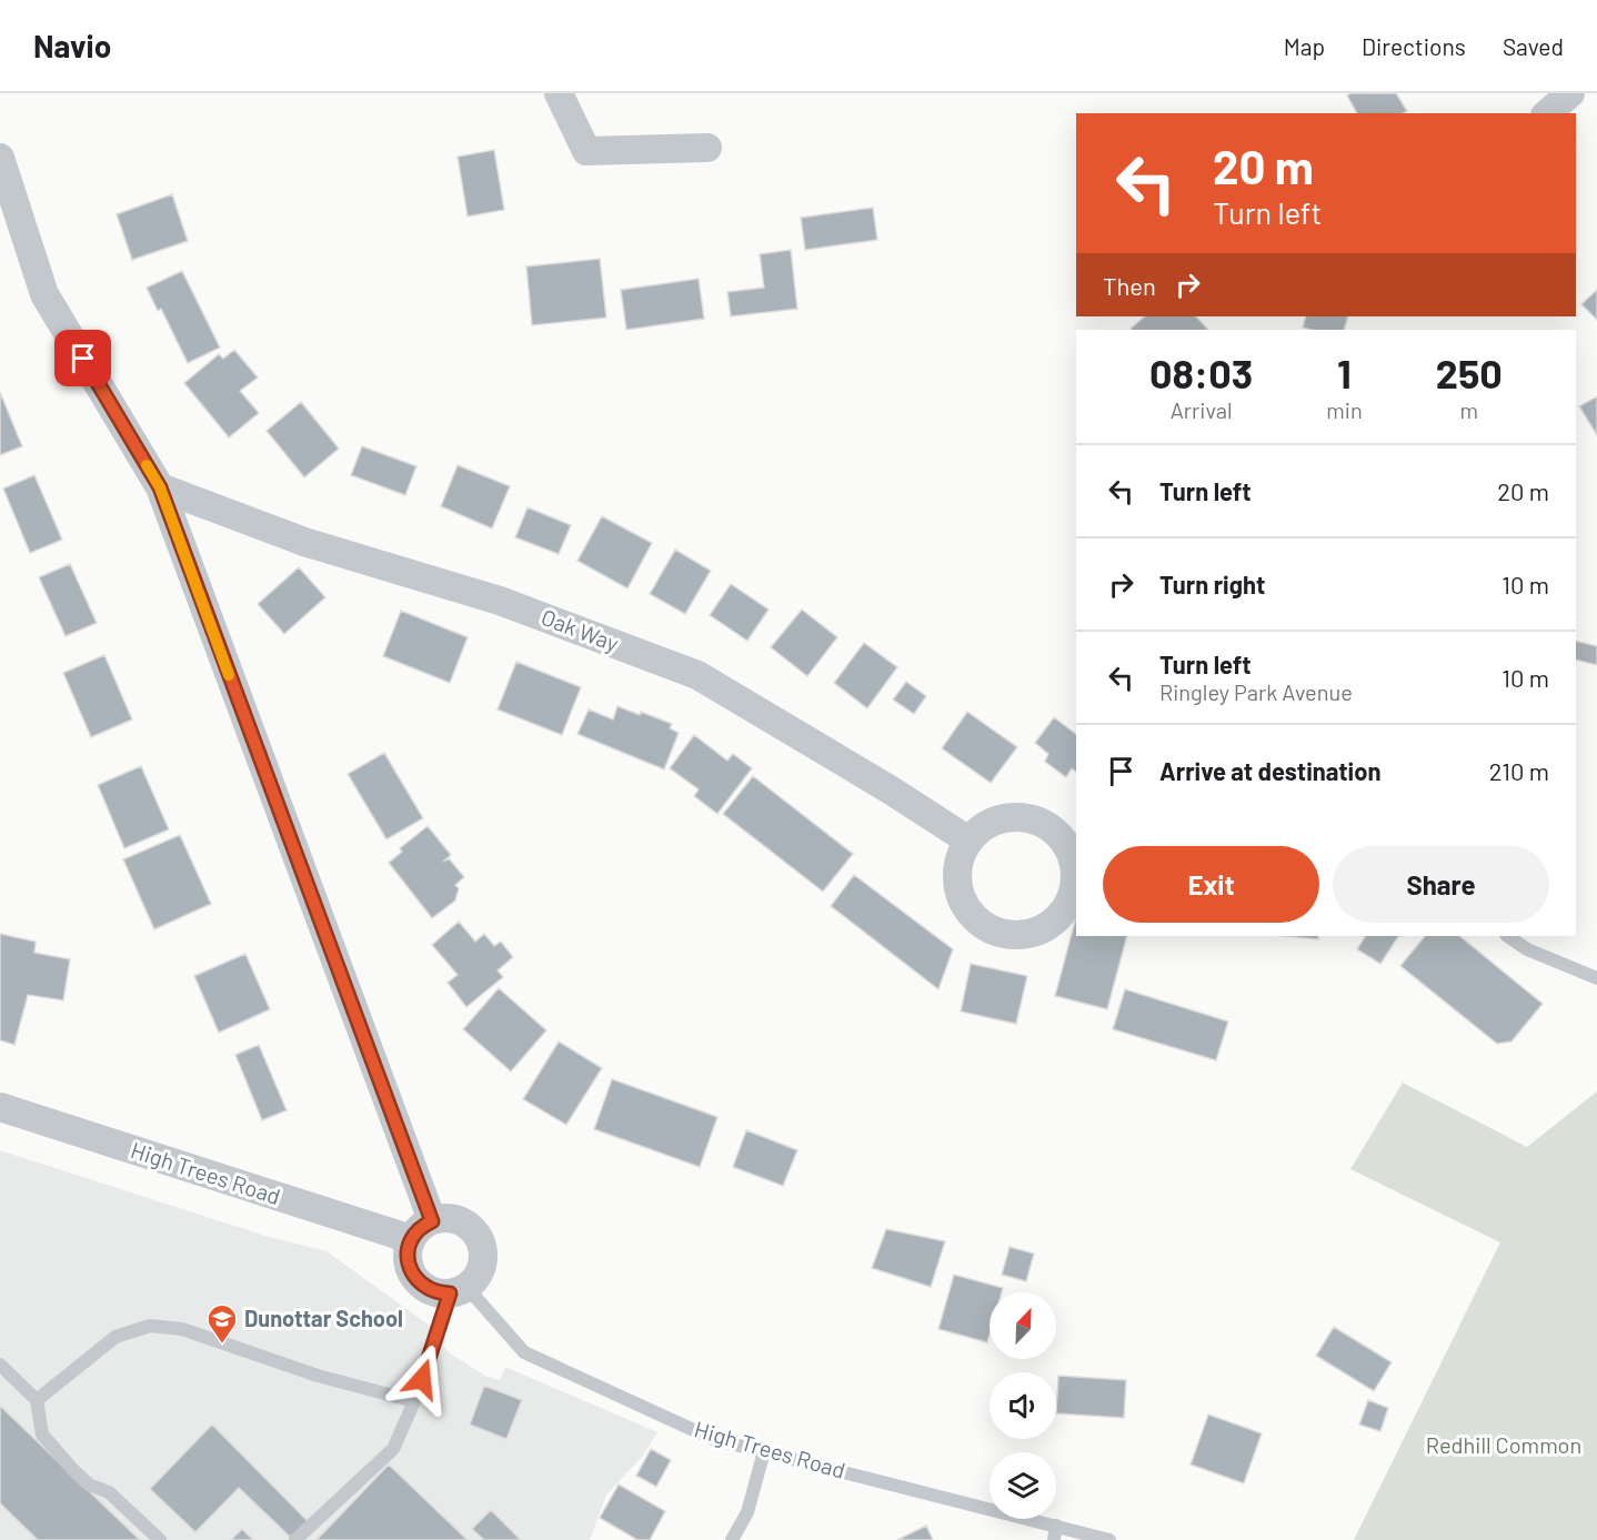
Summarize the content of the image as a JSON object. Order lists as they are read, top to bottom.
{
  "streets": {
    "street": ["Oak Way", "High Trees Road"]
  },
  "parks": ["Redhill Common"],
  "places": {
    "school or university": ["Dunottar School"]
  },
  "north": "top right",
  "page": {
    "header": "Navio",
    "nav": ["Map", "Directions", "Saved"],
    "turn": ["20 m", "Turn left"],
    "then": "Then",
    "eta": [
      "08:03",
      "Arrival",
      "1",
      "min",
      "250",
      "m"
    ],
    "list": [
      {
        "name": "Turn left",
        "value": "20 m"
      },
      {
        "name": "Turn right",
        "value": "10 m"
      },
      {
        "name": "Turn left",
        "note": "Ringley Park Avenue",
        "value": "10 m"
      },
      {
        "name": "Arrive at destination",
        "value": "210 m"
      }
    ],
    "buttons": ["Exit", "Share"]
  }
}
